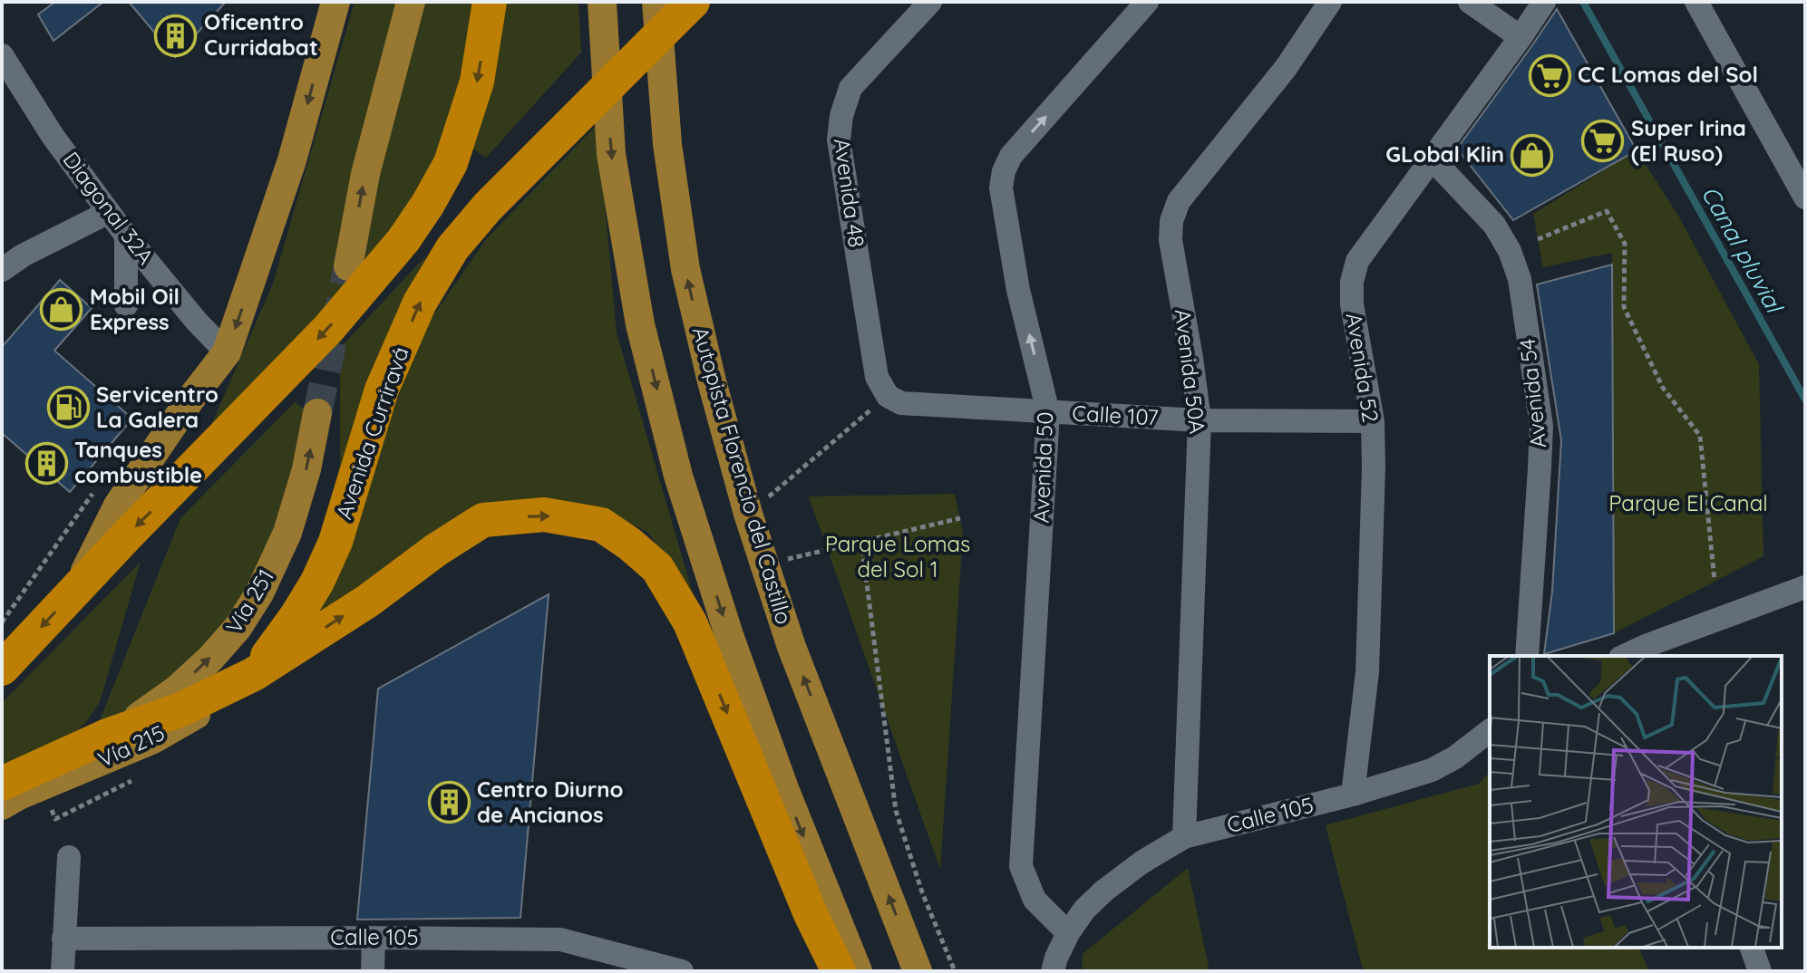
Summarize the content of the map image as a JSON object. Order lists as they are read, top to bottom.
{
  "streets": {
    "highway": ["Avenida Curriravá"],
    "main road": ["Autopista Florencio del Castillo", "Vía 251", "Vía 215"],
    "street": [
      "Avenida 48",
      "Diagonal 32A",
      "Avenida 52",
      "Avenida 50A",
      "Avenida 54",
      "Calle 107",
      "Avenida 50",
      "Calle 105"
    ]
  },
  "crossings": [
    ["Avenida 48", "Calle 107"],
    ["Avenida 52", "Avenida 54"],
    ["Avenida 52", "Calle 107"],
    ["Avenida 52", "Calle 105"],
    ["Avenida 50A", "Calle 107"],
    ["Avenida 50A", "Calle 105"],
    ["Calle 107", "Avenida 50"],
    ["Avenida Curriravá", "Vía 251"],
    ["Avenida Curriravá", "Vía 215"],
    ["Avenida 50", "Calle 105"]
  ],
  "one_way": ["Avenida 50"],
  "water": ["Canal pluvial"],
  "parks": ["Parque El Canal", "Parque Lomas del Sol 1"],
  "places": {
    "building": ["Oficentro Curridabat", "Tanques combustible", "Centro Diurno de Ancianos"],
    "supermarket": ["CC Lomas del Sol", "Super Irina (El Ruso)"],
    "shop": ["GLobal Klin", "Mobil Oil Express"],
    "fuel station": ["Servicentro La Galera"]
  }
}
